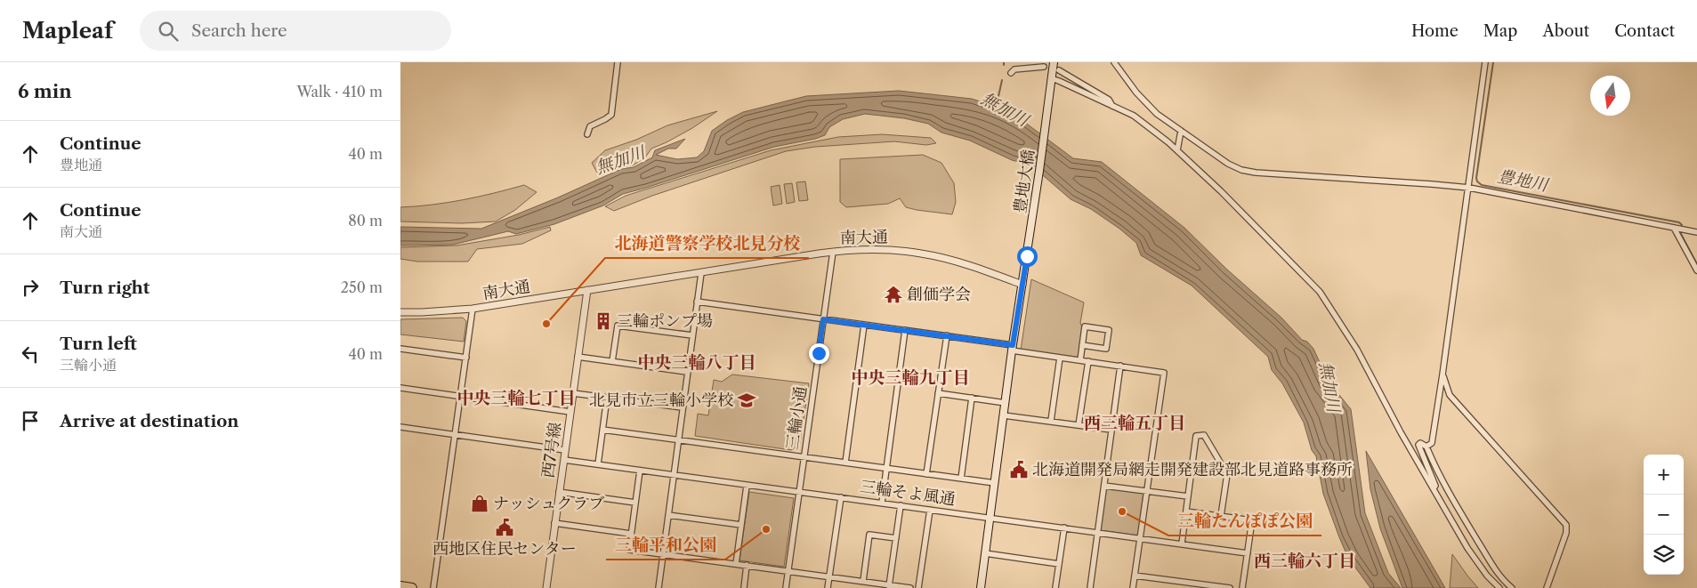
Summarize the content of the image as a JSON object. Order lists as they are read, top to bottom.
{
  "streets": {
    "main road": ["豊地大橋"],
    "street": [
      "南大通",
      "三輪小通",
      "西7号線",
      "三輪そよ風通"
    ]
  },
  "crossings": [
    ["豊地大橋", "南大通"],
    ["南大通", "三輪小通"],
    ["南大通", "西7号線"],
    ["三輪小通", "三輪そよ風通"],
    ["西7号線", "三輪そよ風通"]
  ],
  "districts": [
    "中央三輪八丁目",
    "中央三輪九丁目",
    "中央三輪七丁目",
    "西三輪五丁目",
    "西三輪六丁目"
  ],
  "water": ["無加川", "豊地川"],
  "places": {
    "temple": ["創価学会"],
    "building": ["三輪ポンプ場"],
    "other": ["北海道警察学校北見分校", "三輪たんぽぽ公園", "三輪平和公園"],
    "school or university": ["北見市立三輪小学校"],
    "public building": ["北海道開発局網走開発建設部北見道路事務所", "西地区住民センター"],
    "shop": ["ナッシュクラブ"]
  },
  "north": "bottom",
  "page": {
    "header": "Mapleaf",
    "search": "Search here",
    "nav": [
      "Home",
      "Map",
      "About",
      "Contact"
    ],
    "heading": ["6 min", "Walk · 410 m"],
    "list": [
      ["Continue", "豊地通", "40 m"],
      ["Continue", "南大通", "80 m"],
      ["Turn right", "250 m"],
      ["Turn left", "三輪小通", "40 m"],
      "Arrive at destination"
    ],
    "map_buttons": ["+", "−"]
  }
}
